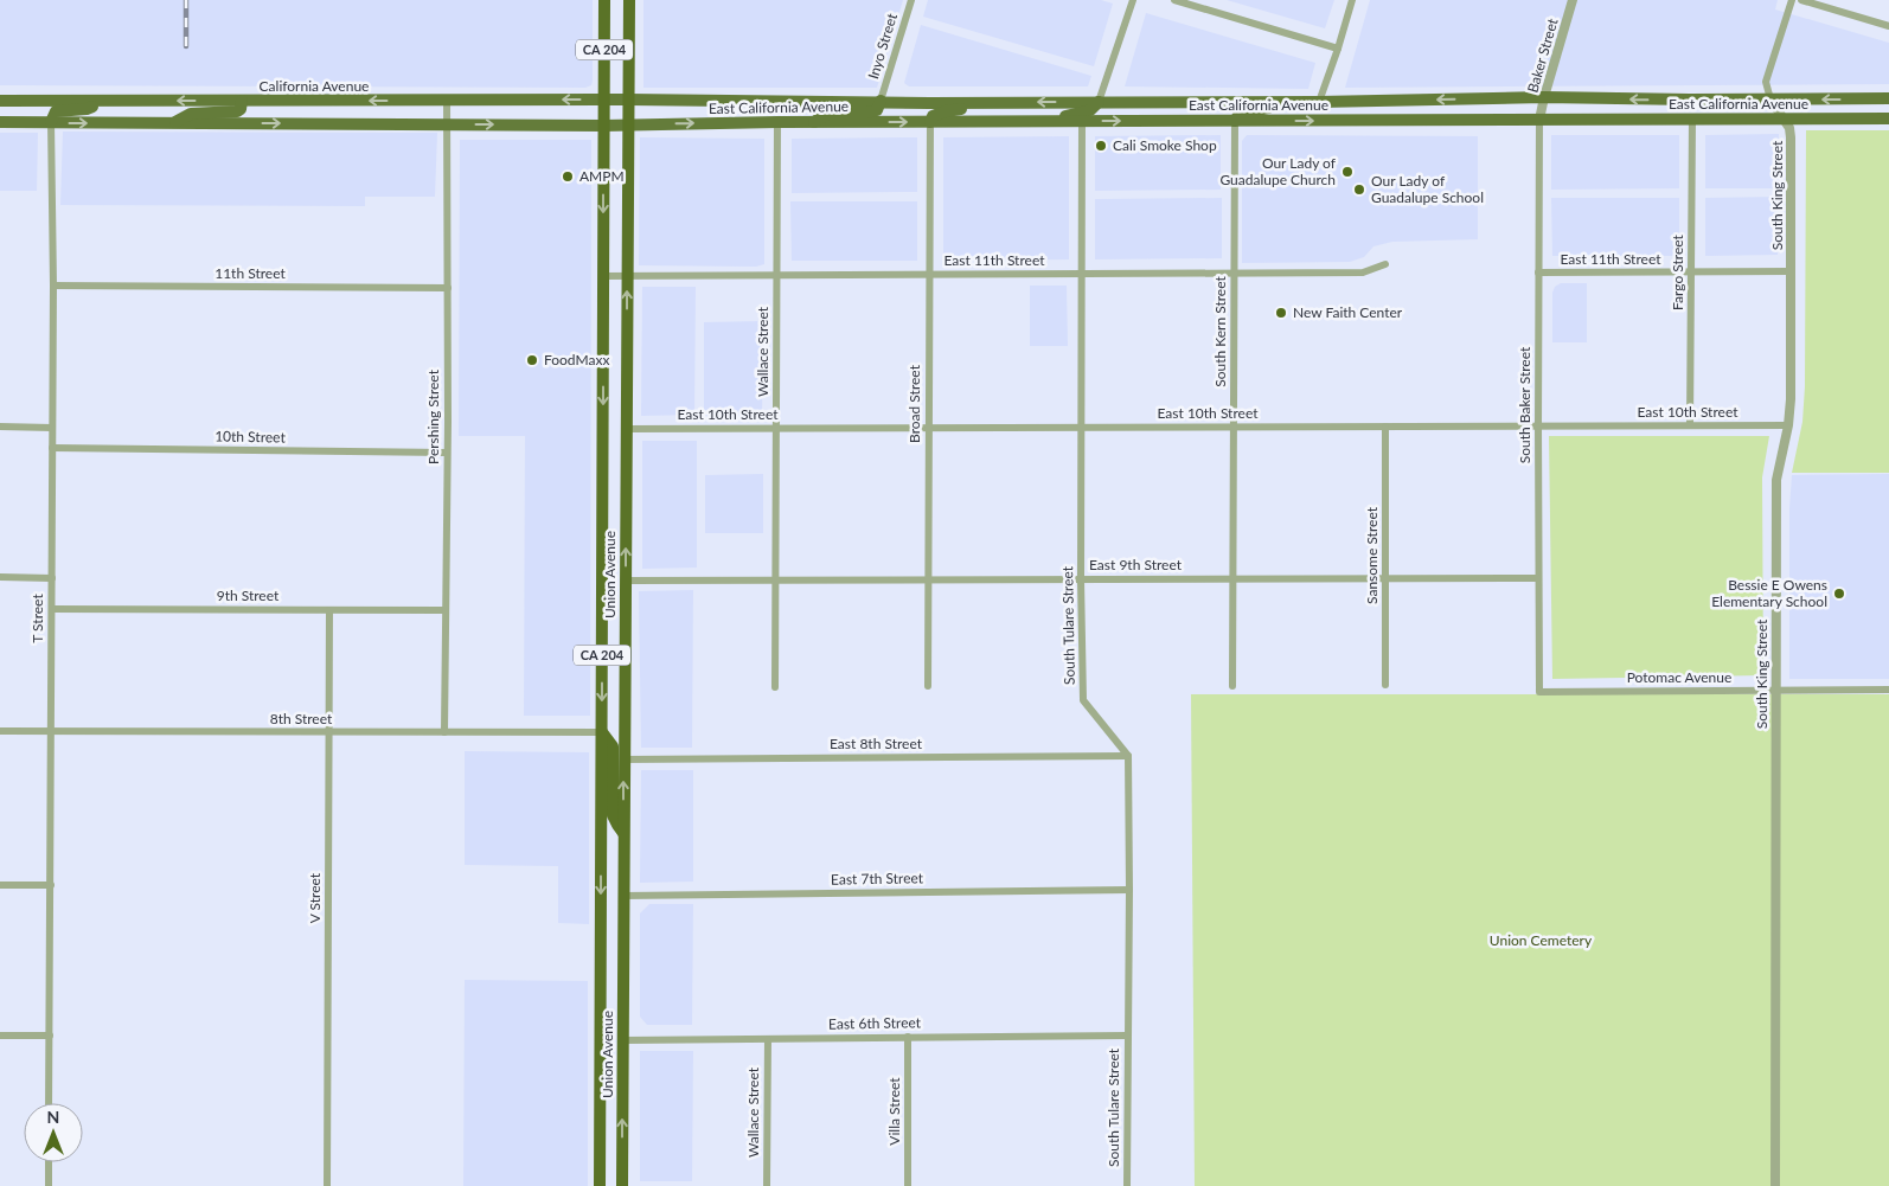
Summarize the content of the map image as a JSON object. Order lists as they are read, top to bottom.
{
  "streets": {
    "highway": ["CA 204", "Union Avenue"],
    "main road": ["California Avenue", "East California Avenue"],
    "street": [
      "Inyo Street",
      "Baker Street",
      "South King Street",
      "East 11th Street",
      "Fargo Street",
      "11th Street",
      "South Kern Street",
      "Wallace Street",
      "Broad Street",
      "South Baker Street",
      "East 10th Street",
      "Pershing Street",
      "10th Street",
      "Sansome Street",
      "East 9th Street",
      "9th Street",
      "T Street",
      "South Tulare Street",
      "Potomac Avenue",
      "8th Street",
      "East 8th Street",
      "East 7th Street",
      "V Street",
      "East 6th Street",
      "Villa Street"
    ]
  },
  "crossings": [
    ["Inyo Street", "East California Avenue"],
    ["Baker Street", "East California Avenue"],
    ["Baker Street", "South Baker Street"],
    ["California Avenue", "East California Avenue"],
    ["California Avenue", "Pershing Street"],
    ["California Avenue", "Union Avenue"],
    ["East California Avenue", "South King Street"],
    ["East California Avenue", "Fargo Street"],
    ["East California Avenue", "South Kern Street"],
    ["East California Avenue", "Wallace Street"],
    ["East California Avenue", "Broad Street"],
    ["East California Avenue", "South Baker Street"],
    ["East California Avenue", "Union Avenue"],
    ["East California Avenue", "South Tulare Street"],
    ["South King Street", "East 11th Street"],
    ["South King Street", "East 10th Street"],
    ["South King Street", "Potomac Avenue"],
    ["East 11th Street", "Fargo Street"],
    ["East 11th Street", "South Kern Street"],
    ["East 11th Street", "Wallace Street"],
    ["East 11th Street", "Broad Street"],
    ["East 11th Street", "South Baker Street"],
    ["East 11th Street", "Union Avenue"],
    ["East 11th Street", "South Tulare Street"],
    ["Fargo Street", "East 10th Street"],
    ["11th Street", "Pershing Street"],
    ["11th Street", "T Street"],
    ["South Kern Street", "East 10th Street"],
    ["South Kern Street", "East 9th Street"],
    ["Wallace Street", "East 10th Street"],
    ["Wallace Street", "East 9th Street"],
    ["Wallace Street", "East 6th Street"],
    ["Broad Street", "East 10th Street"],
    ["Broad Street", "East 9th Street"],
    ["South Baker Street", "East 10th Street"],
    ["South Baker Street", "East 9th Street"],
    ["South Baker Street", "Potomac Avenue"],
    ["East 10th Street", "Sansome Street"],
    ["East 10th Street", "Union Avenue"],
    ["East 10th Street", "South Tulare Street"],
    ["Pershing Street", "10th Street"],
    ["Pershing Street", "9th Street"],
    ["Pershing Street", "8th Street"],
    ["10th Street", "T Street"],
    ["Sansome Street", "East 9th Street"],
    ["East 9th Street", "Union Avenue"],
    ["East 9th Street", "South Tulare Street"],
    ["Union Avenue", "8th Street"],
    ["Union Avenue", "East 8th Street"],
    ["Union Avenue", "East 7th Street"],
    ["Union Avenue", "East 6th Street"],
    ["9th Street", "T Street"],
    ["9th Street", "V Street"],
    ["T Street", "8th Street"],
    ["South Tulare Street", "East 8th Street"],
    ["South Tulare Street", "East 7th Street"],
    ["South Tulare Street", "East 6th Street"],
    ["8th Street", "V Street"],
    ["East 6th Street", "Villa Street"]
  ],
  "parks": ["Union Cemetery"],
  "places": [
    "Cali Smoke Shop",
    "Our Lady of Guadalupe Church",
    "AMPM",
    "Our Lady of Guadalupe School",
    "New Faith Center",
    "FoodMaxx",
    "Bessie E Owens Elementary School"
  ],
  "north": "top"
}
